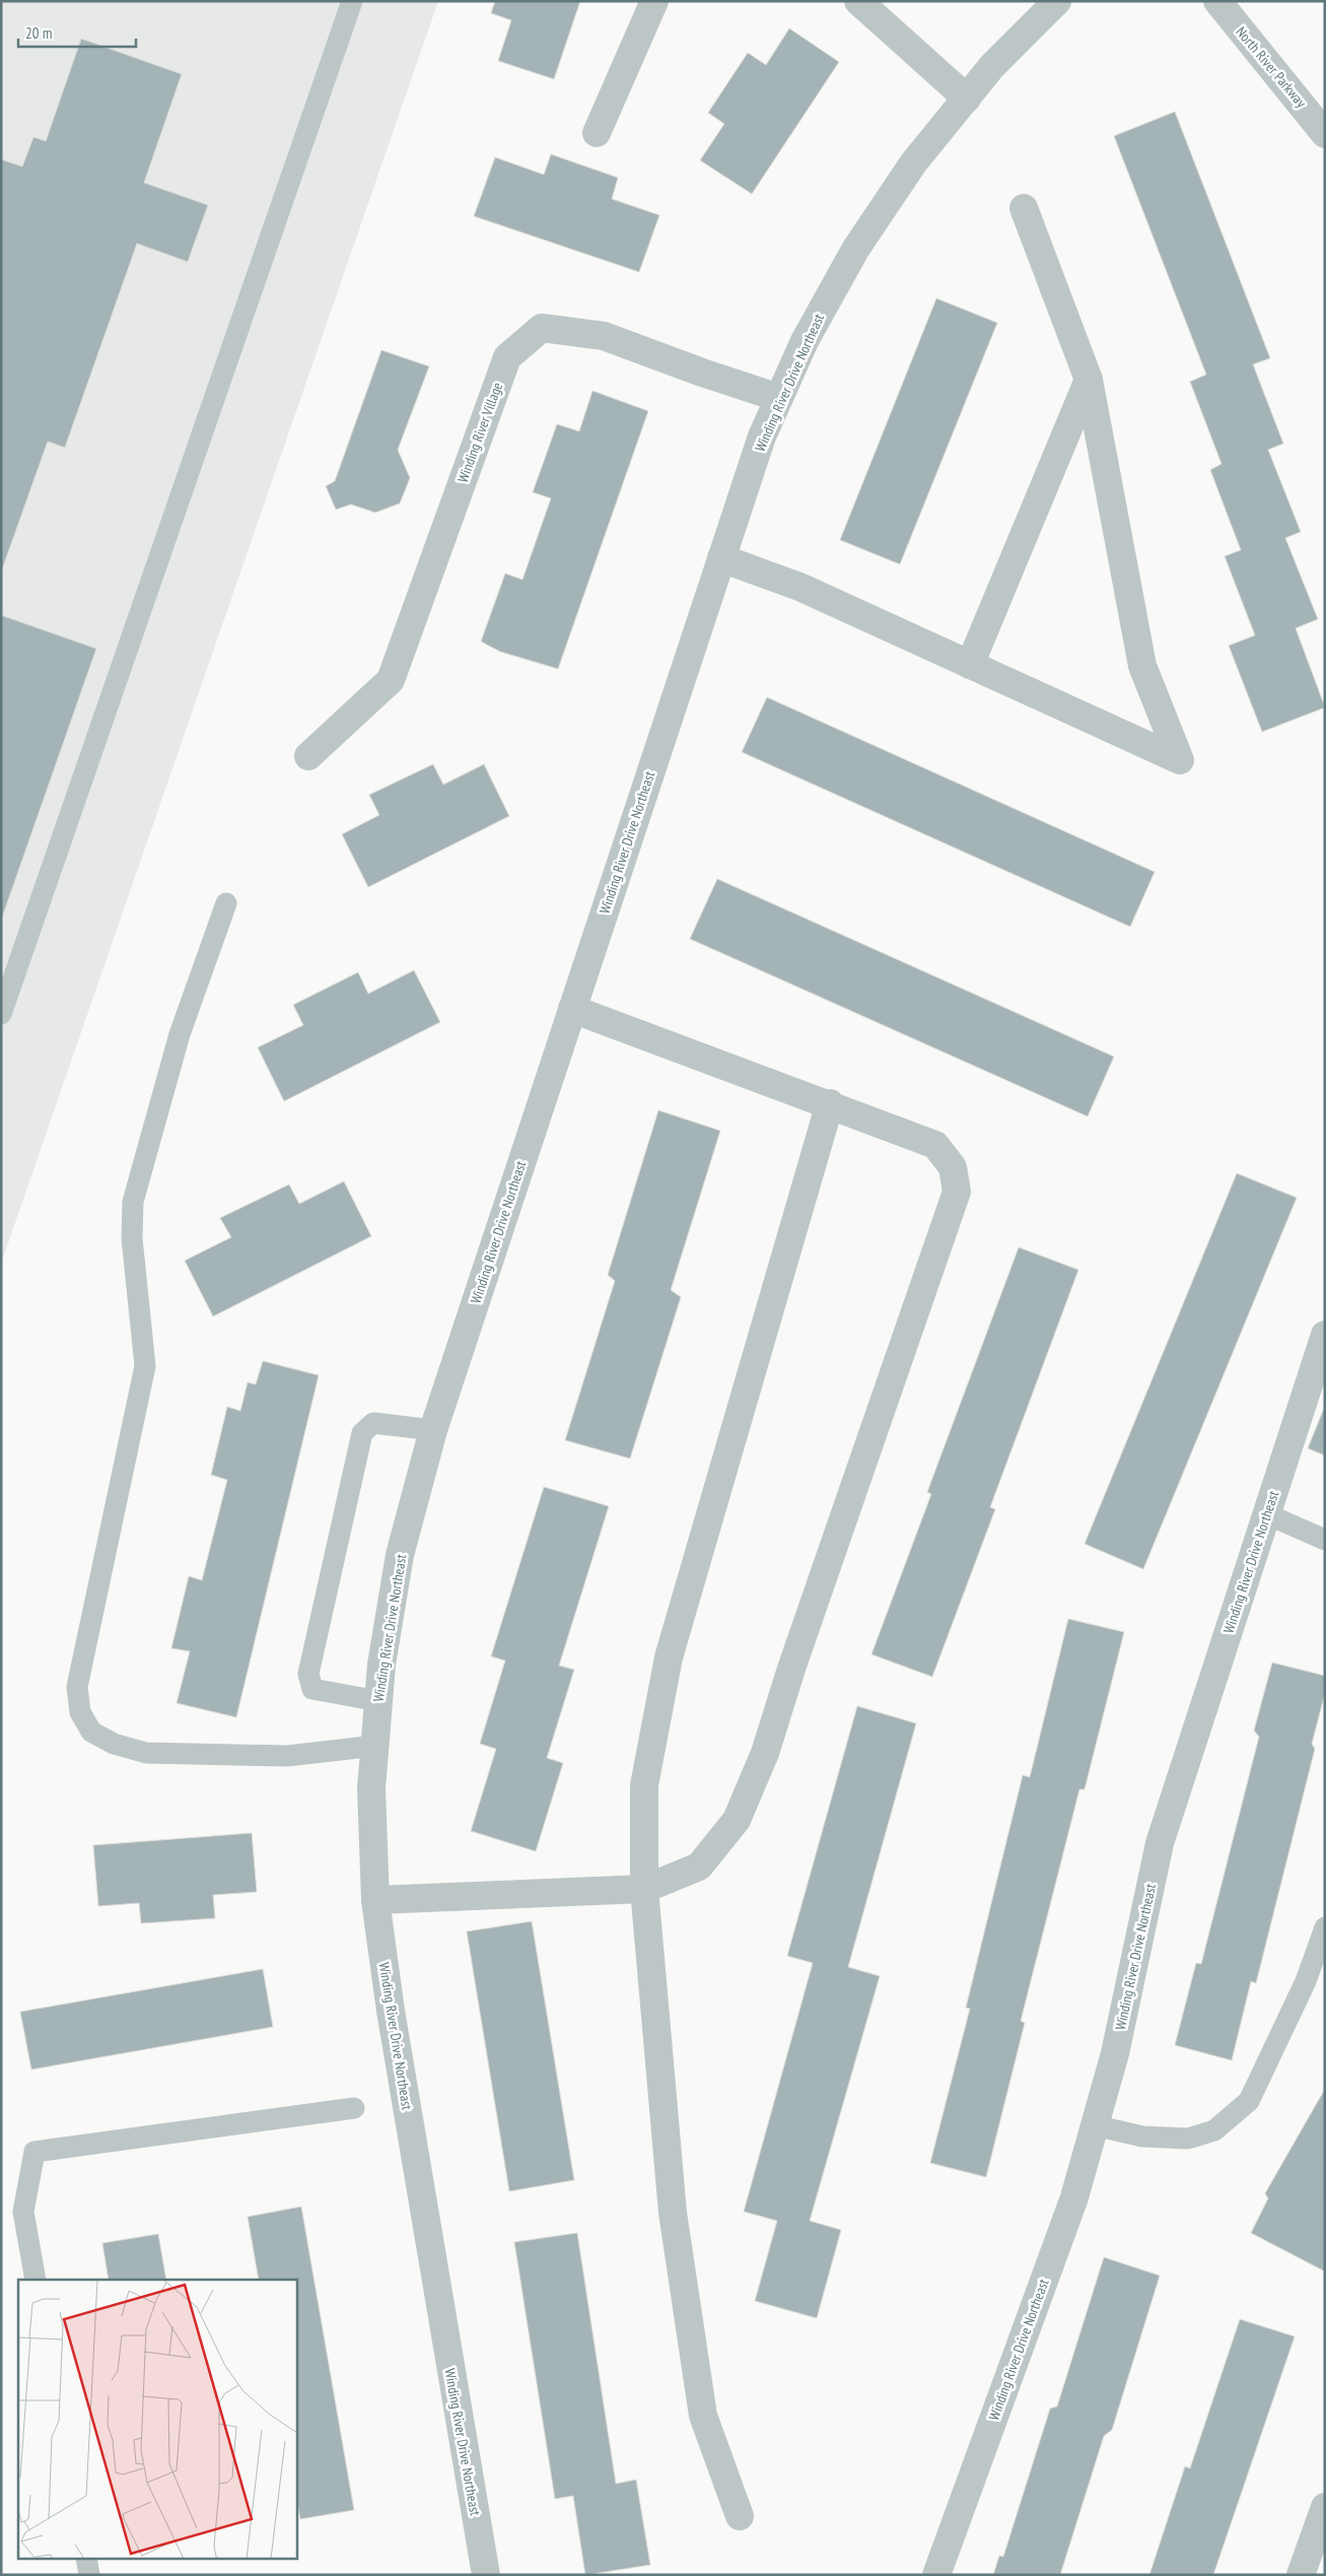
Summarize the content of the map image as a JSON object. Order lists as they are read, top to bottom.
{
  "streets": {
    "street": ["North River Parkway", "Winding River Drive Northeast", "Winding River Village"]
  },
  "crossings": [
    ["Winding River Drive Northeast", "Winding River Village"]
  ],
  "scale_bar": "20 m"
}
